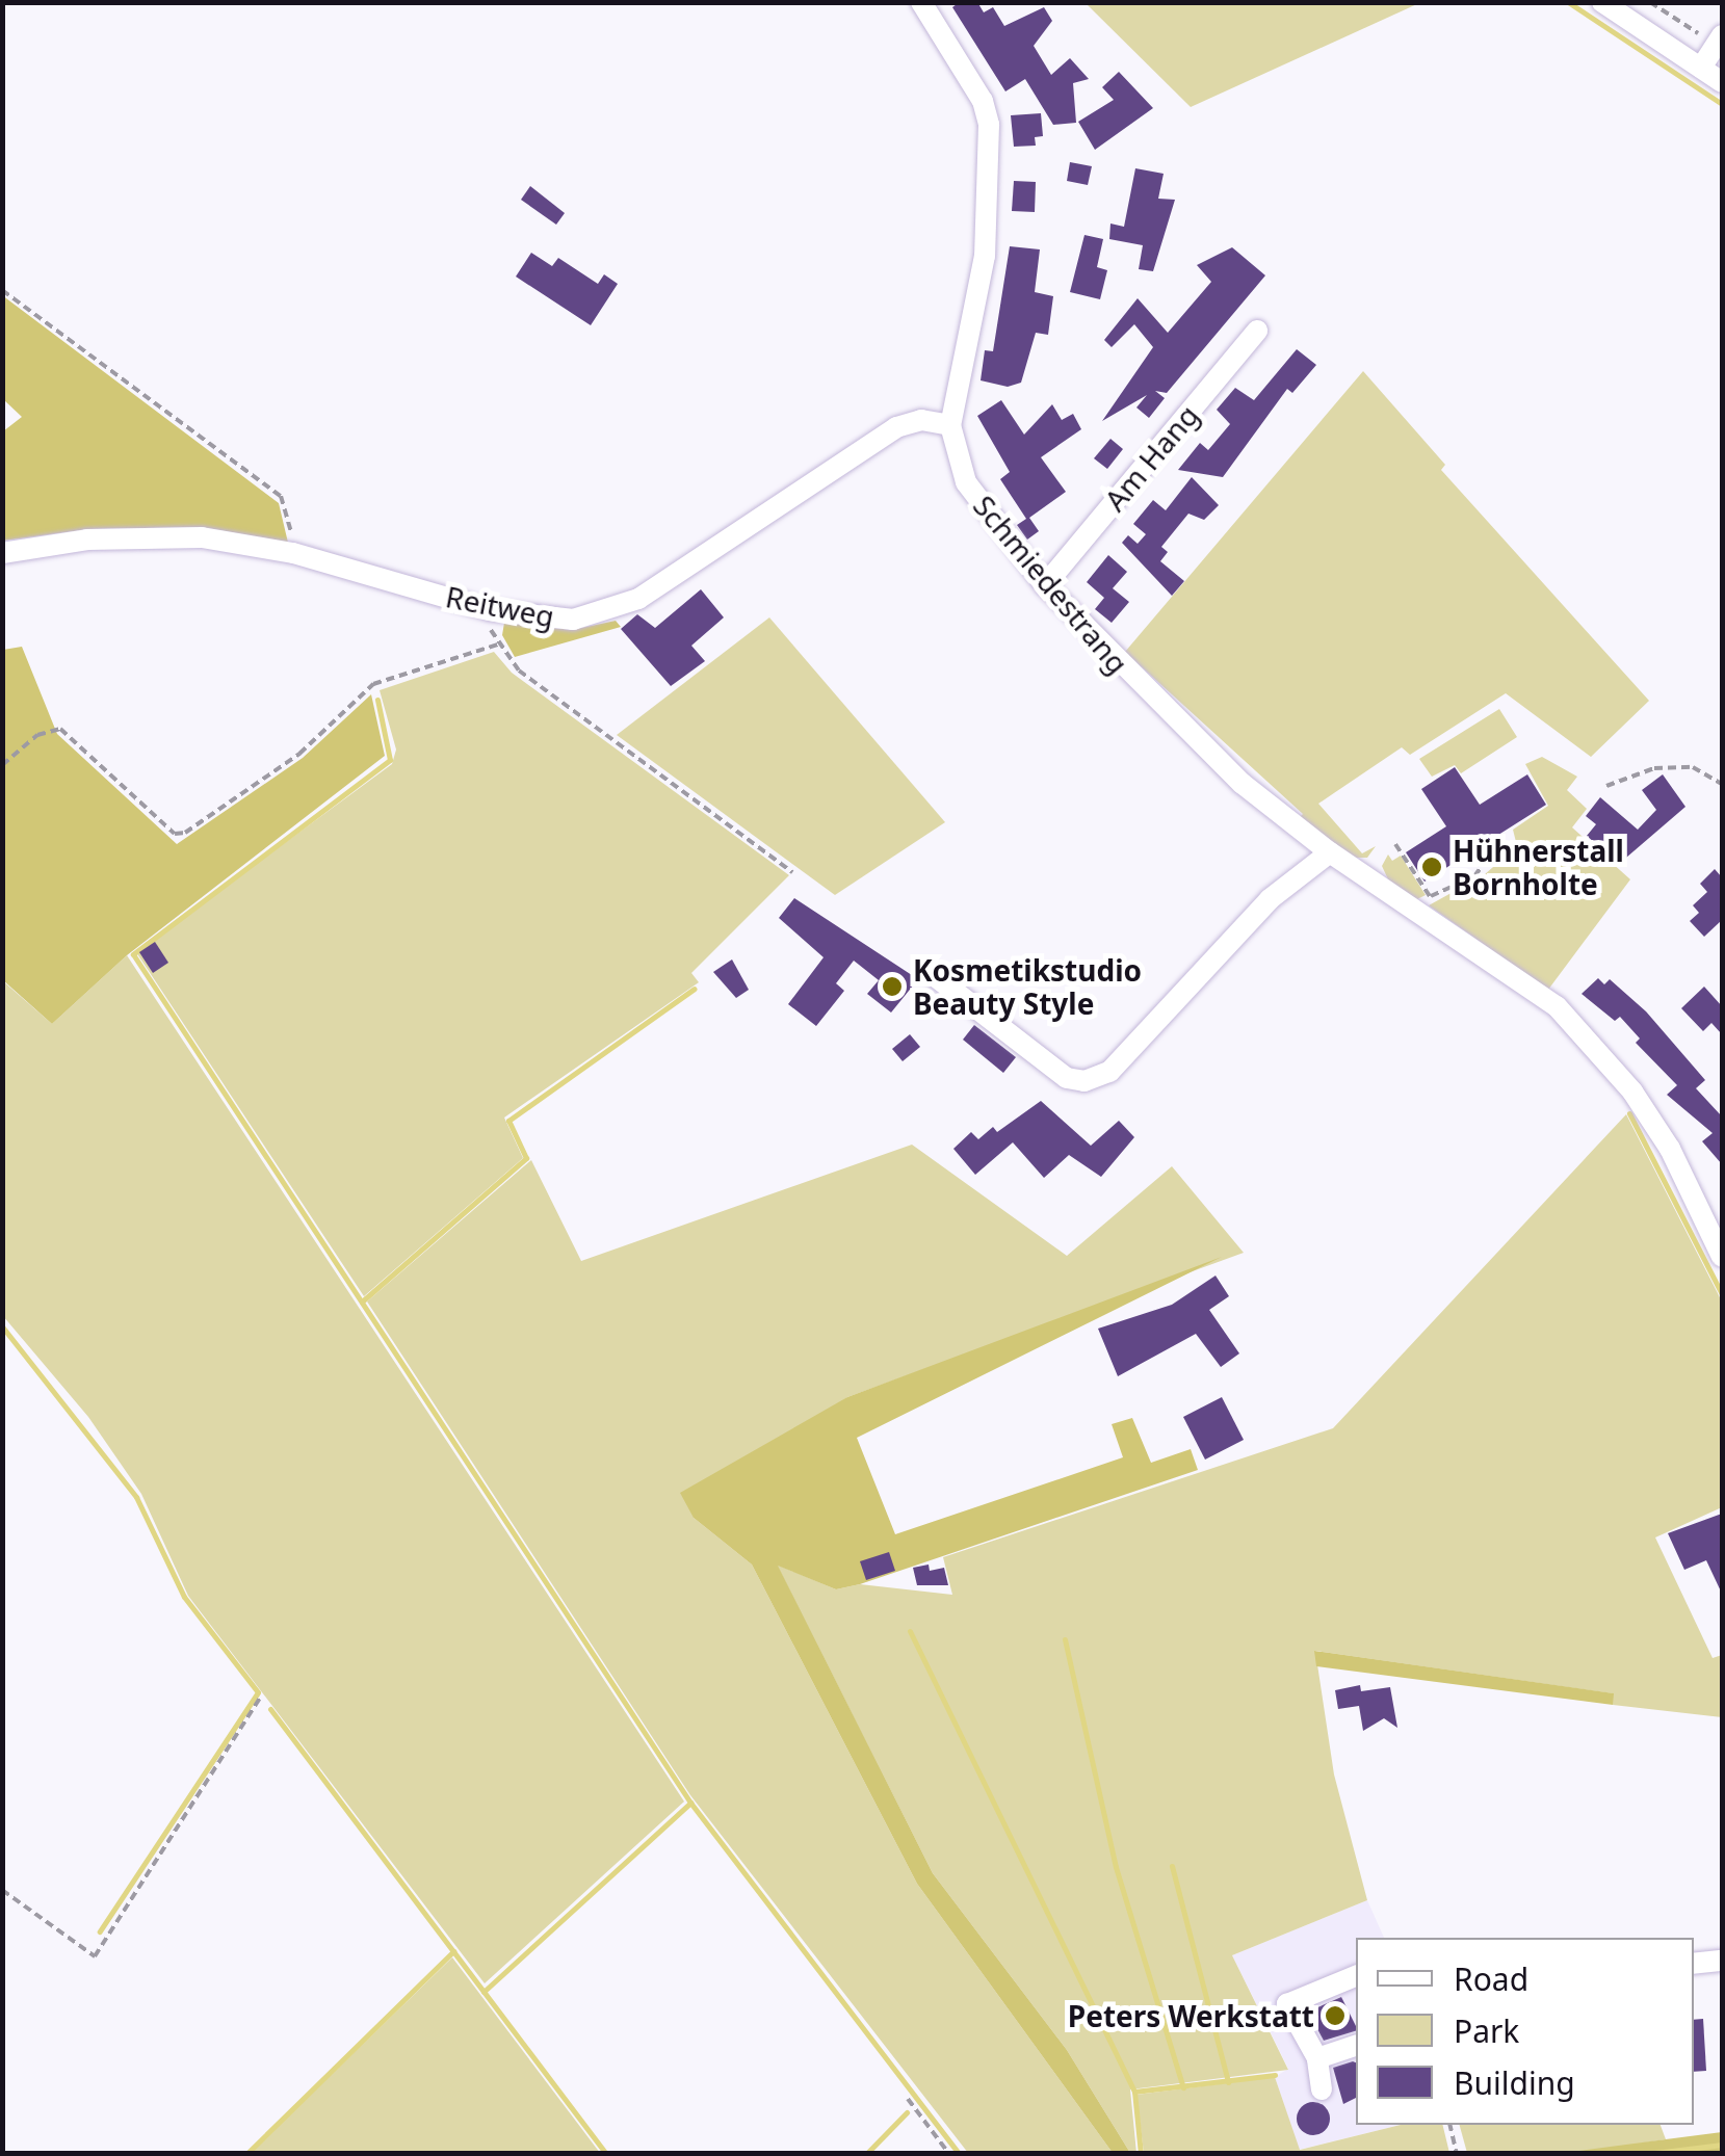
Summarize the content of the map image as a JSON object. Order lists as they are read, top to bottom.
{
  "streets": {
    "street": ["Am Hang", "Schmiedestrang", "Reitweg"]
  },
  "crossings": [
    ["Am Hang", "Schmiedestrang"],
    ["Schmiedestrang", "Reitweg"]
  ],
  "places": ["Hühnerstall Bornholte", "Kosmetikstudio Beauty Style", "Peters Werkstatt"],
  "legend": ["Road", "Park", "Building"]
}
